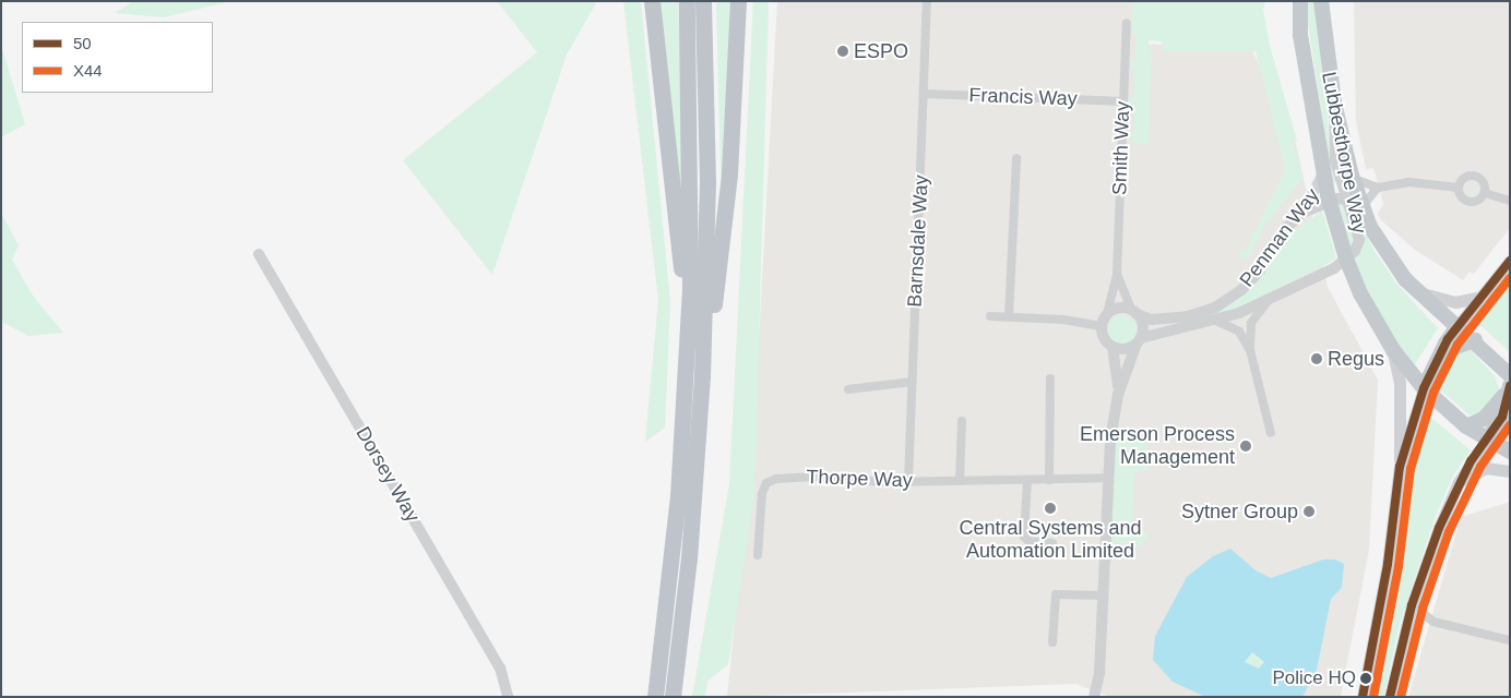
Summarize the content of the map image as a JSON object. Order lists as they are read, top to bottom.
{
  "streets": {
    "highway": ["Lubbesthorpe Way"],
    "street": [
      "Francis Way",
      "Smith Way",
      "Penman Way",
      "Barnsdale Way",
      "Dorsey Way",
      "Thorpe Way"
    ]
  },
  "crossings": [
    ["Francis Way", "Smith Way"],
    ["Francis Way", "Barnsdale Way"],
    ["Smith Way", "Penman Way"],
    ["Lubbesthorpe Way", "Penman Way"],
    ["Barnsdale Way", "Thorpe Way"]
  ],
  "places": [
    "ESPO",
    "Regus",
    "Emerson Process Management",
    "Central Systems and Automation Limited",
    "Sytner Group",
    "Police HQ"
  ],
  "lines": ["transit line 50", "transit line X44"],
  "legend": ["50", "X44"]
}
